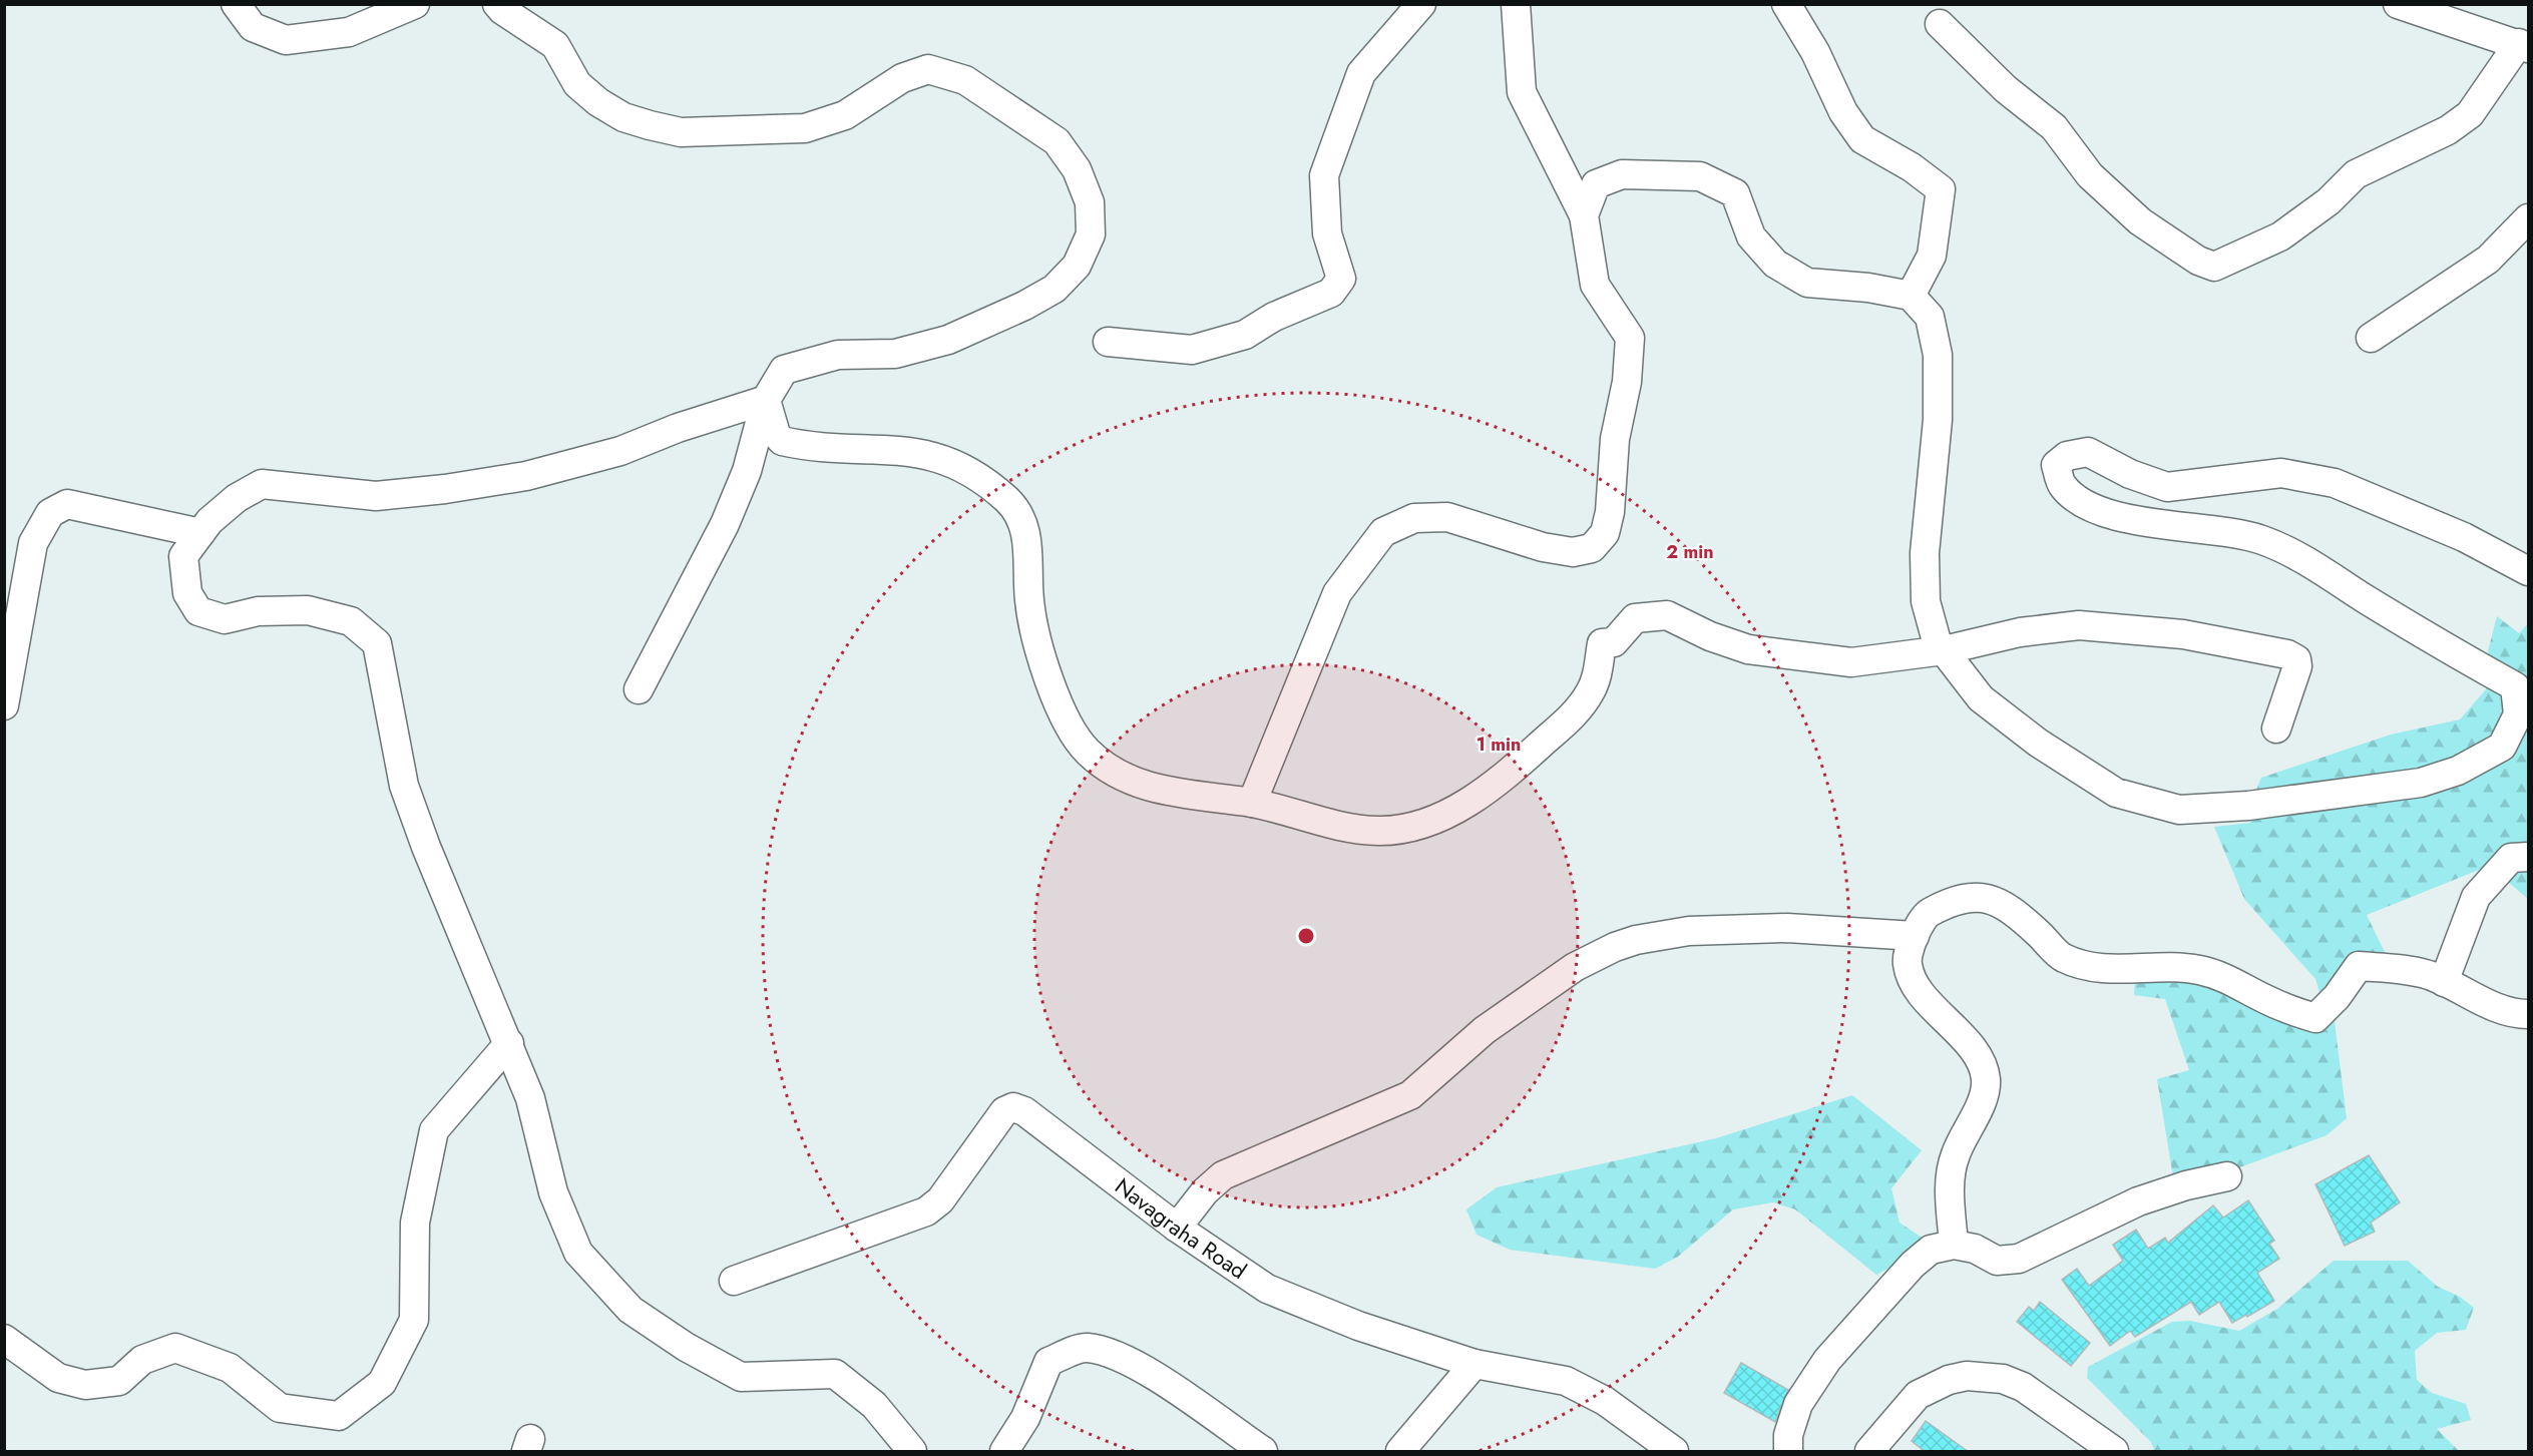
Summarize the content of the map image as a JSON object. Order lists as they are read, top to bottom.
{
  "streets": {
    "street": ["Navagraha Road"]
  },
  "rings": ["2 min", "1 min"]
}
